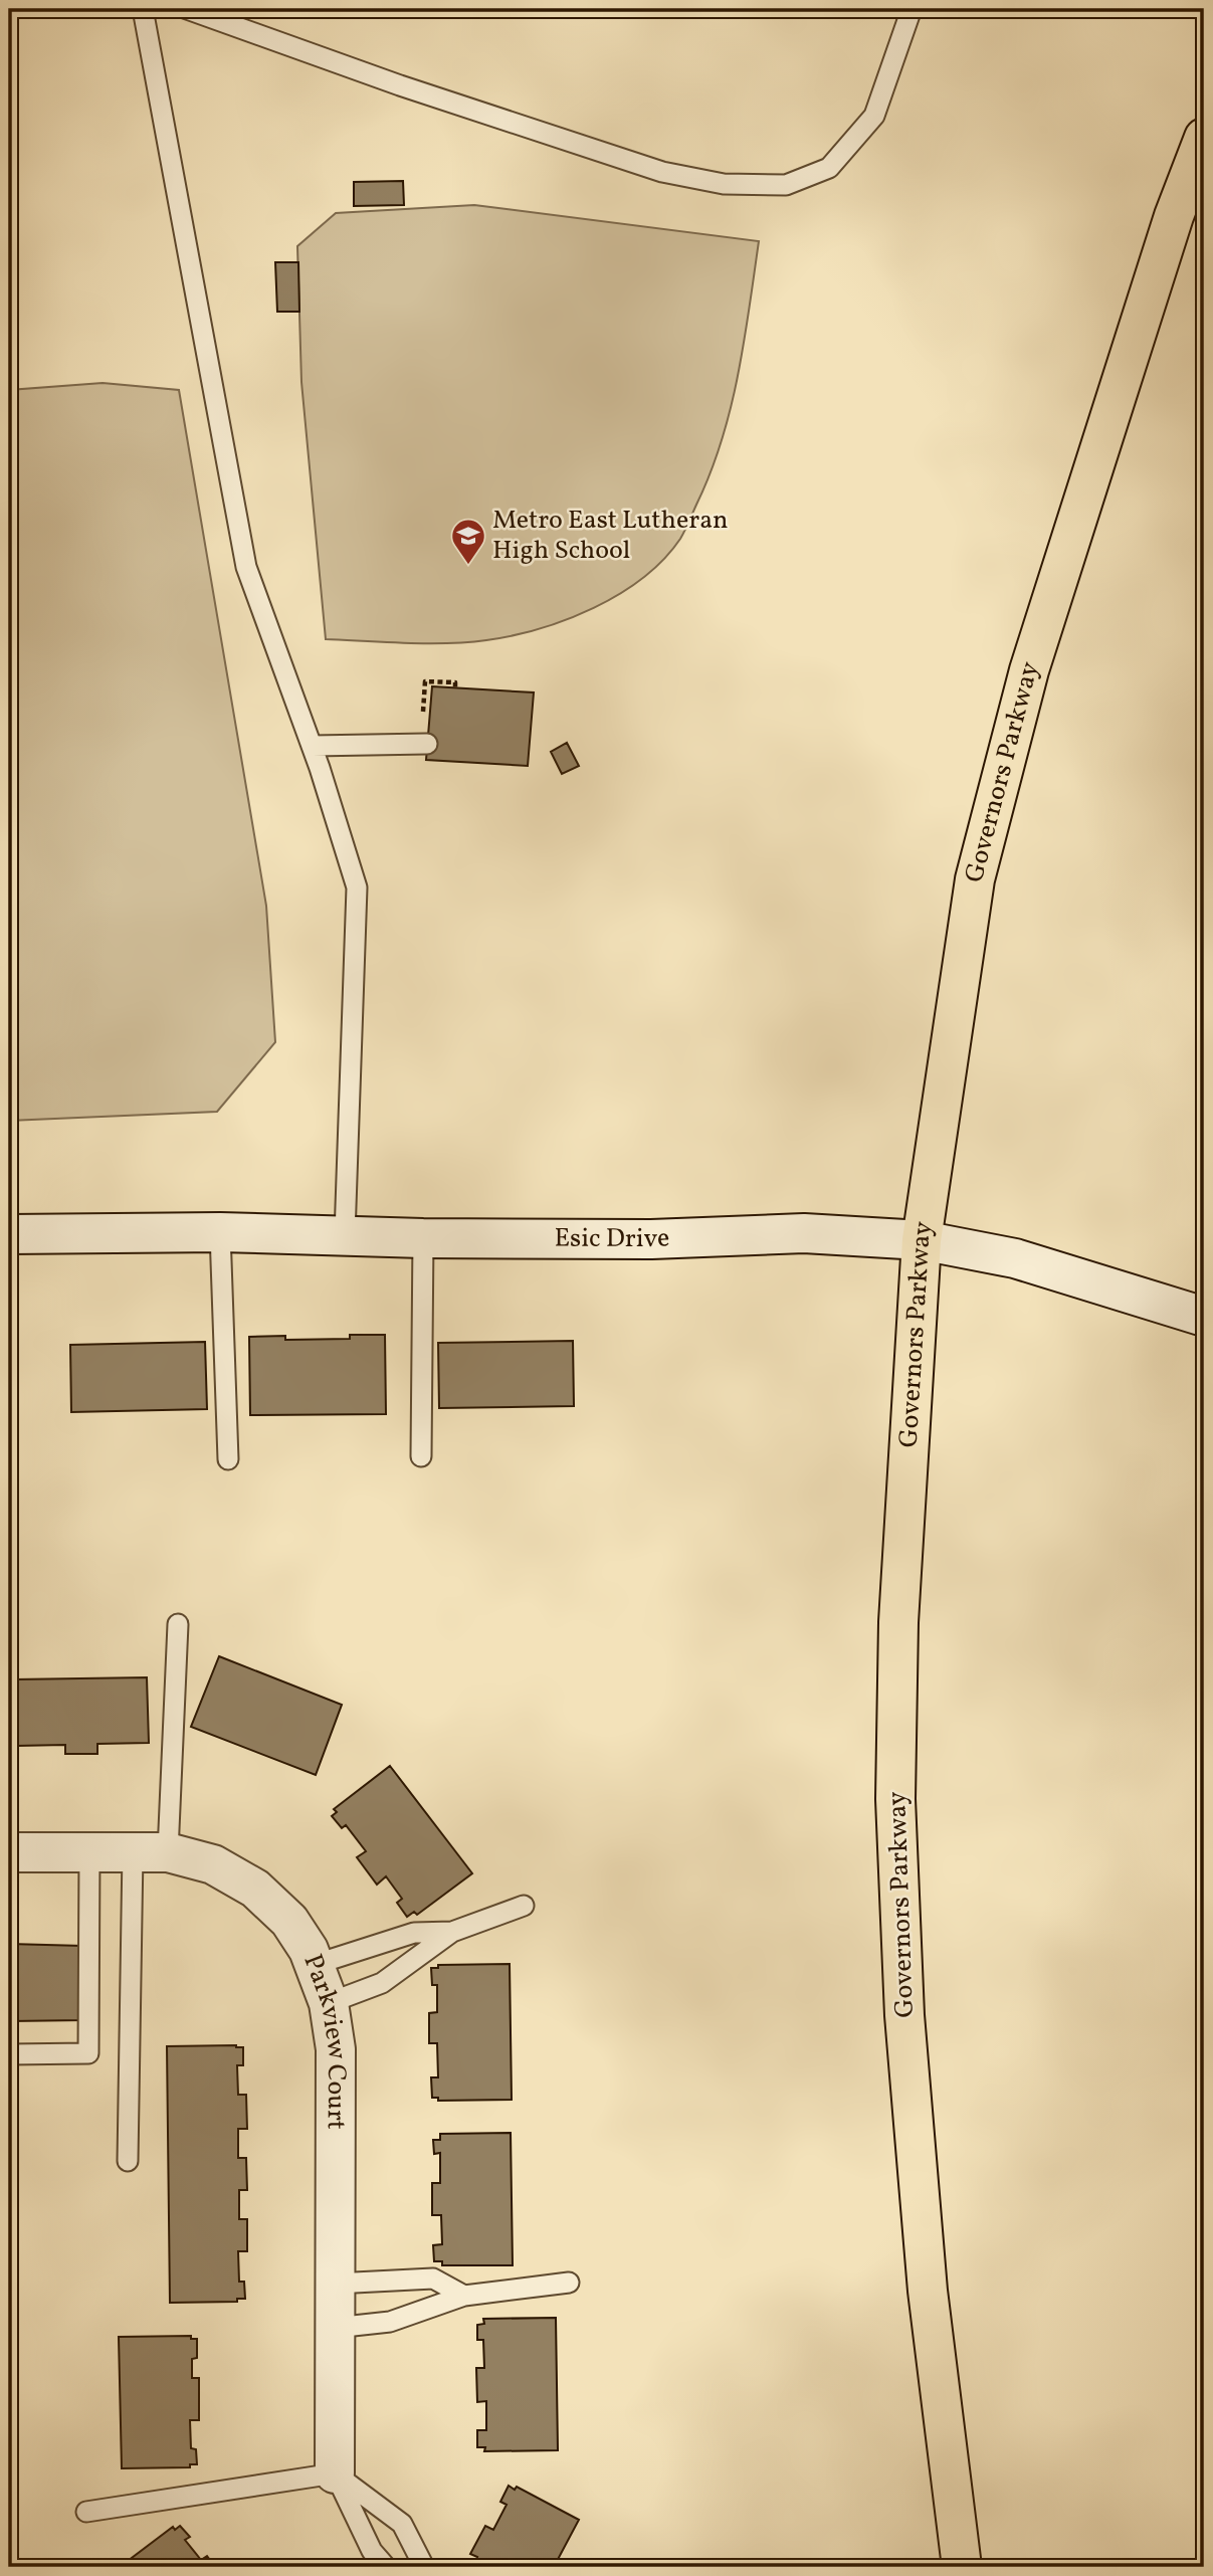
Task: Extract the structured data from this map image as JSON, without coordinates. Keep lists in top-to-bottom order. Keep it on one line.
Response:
{"streets":{"main road":["Governors Parkway"],"street":["Esic Drive","Parkview Court"]},"crossings":[["Governors Parkway","Esic Drive"]],"places":{"school or university":["Metro East Lutheran High School"]}}
